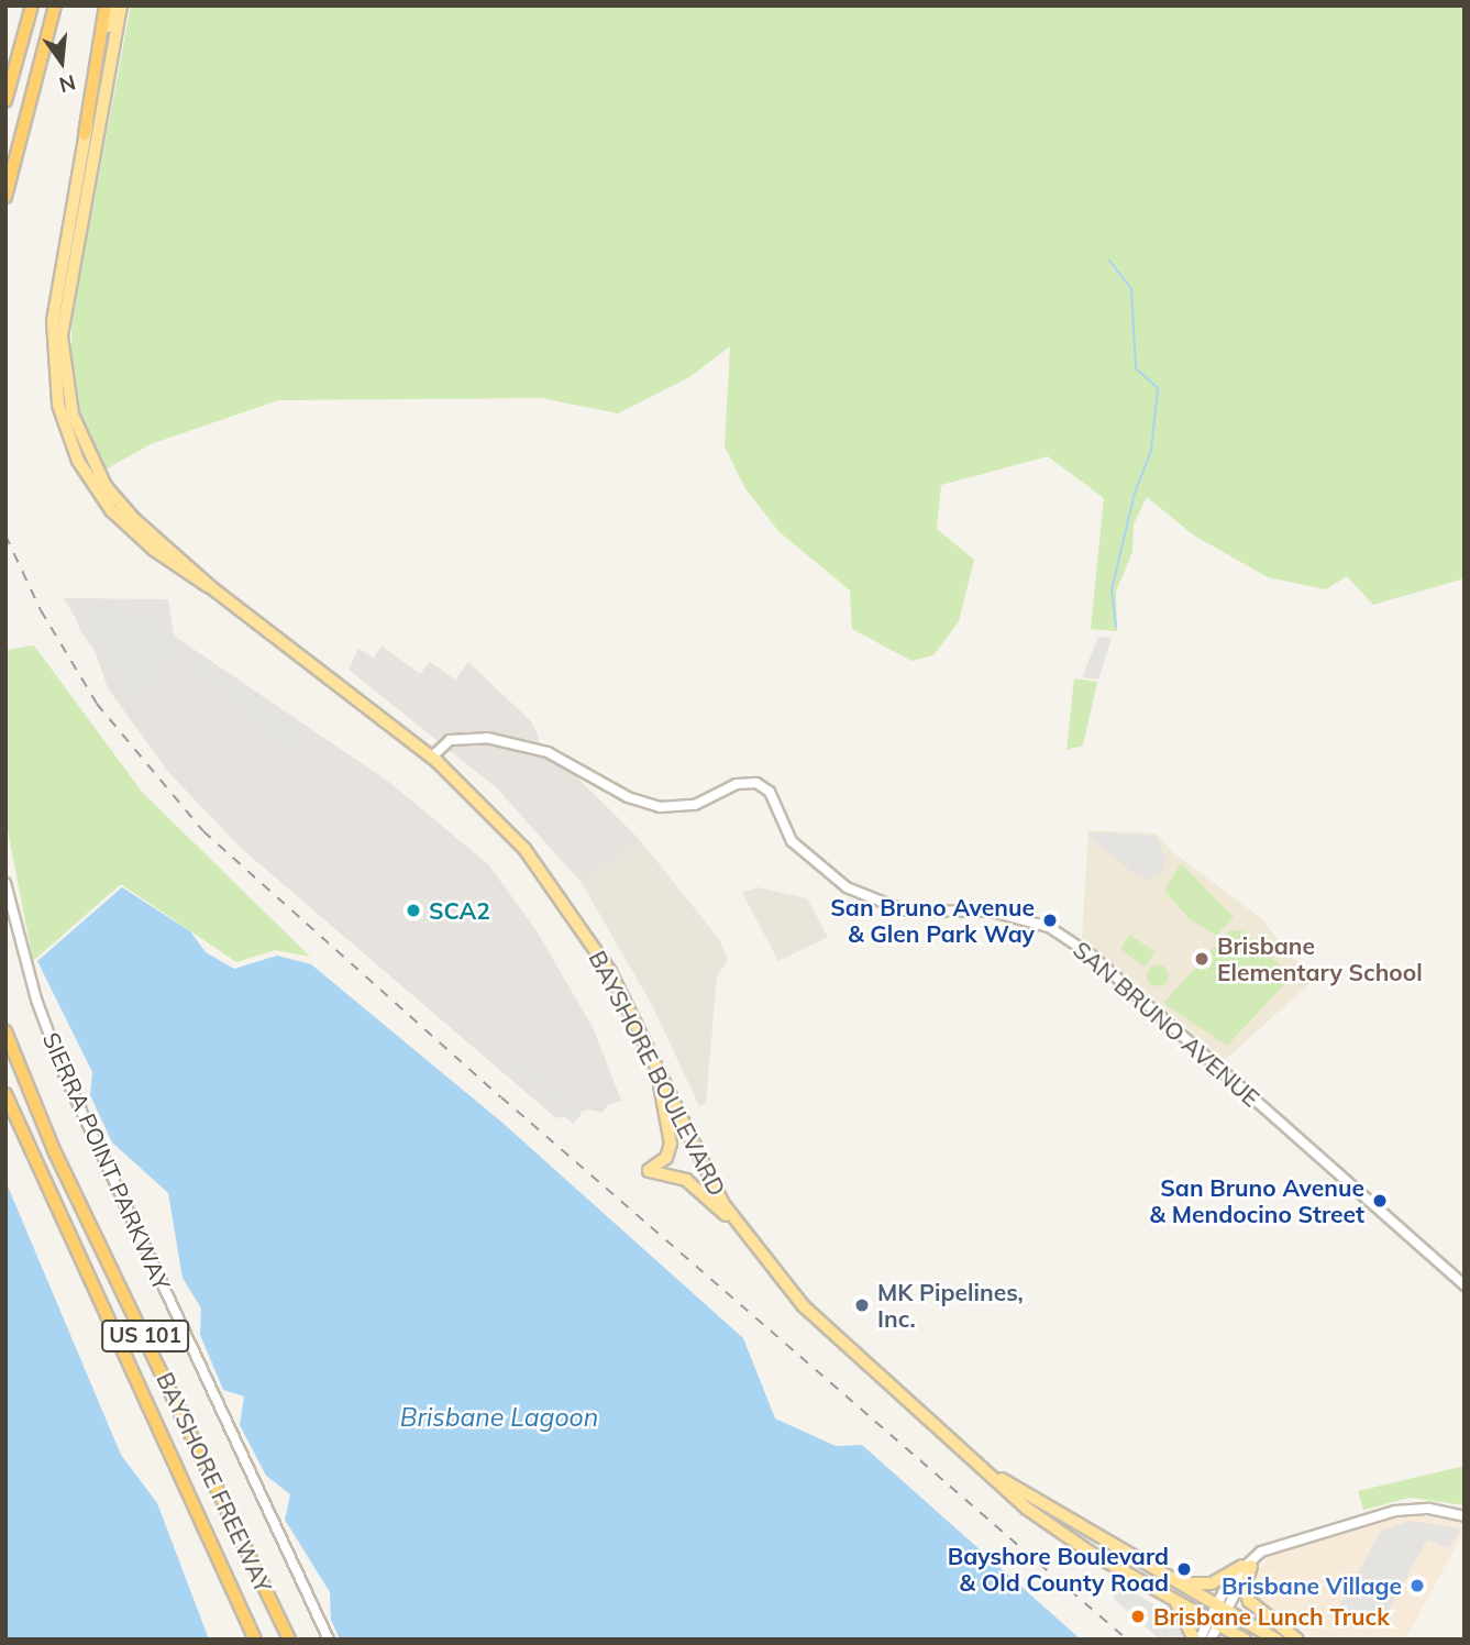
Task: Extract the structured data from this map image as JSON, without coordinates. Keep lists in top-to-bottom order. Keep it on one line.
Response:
{"streets":{"highway":["US 101","BAYSHORE FREEWAY"],"main road":["BAYSHORE BOULEVARD"],"street":["SAN BRUNO AVENUE","SIERRA POINT PARKWAY"]},"crossings":[["SAN BRUNO AVENUE","BAYSHORE BOULEVARD"]],"water":["Brisbane Lagoon"],"places":["SCA2","San Bruno Avenue & Glen Park Way","Brisbane Elementary School","San Bruno Avenue & Mendocino Street","MK Pipelines, Inc.","Bayshore Boulevard & Old County Road","Brisbane Village","Brisbane Lunch Truck"],"north":"bottom"}
